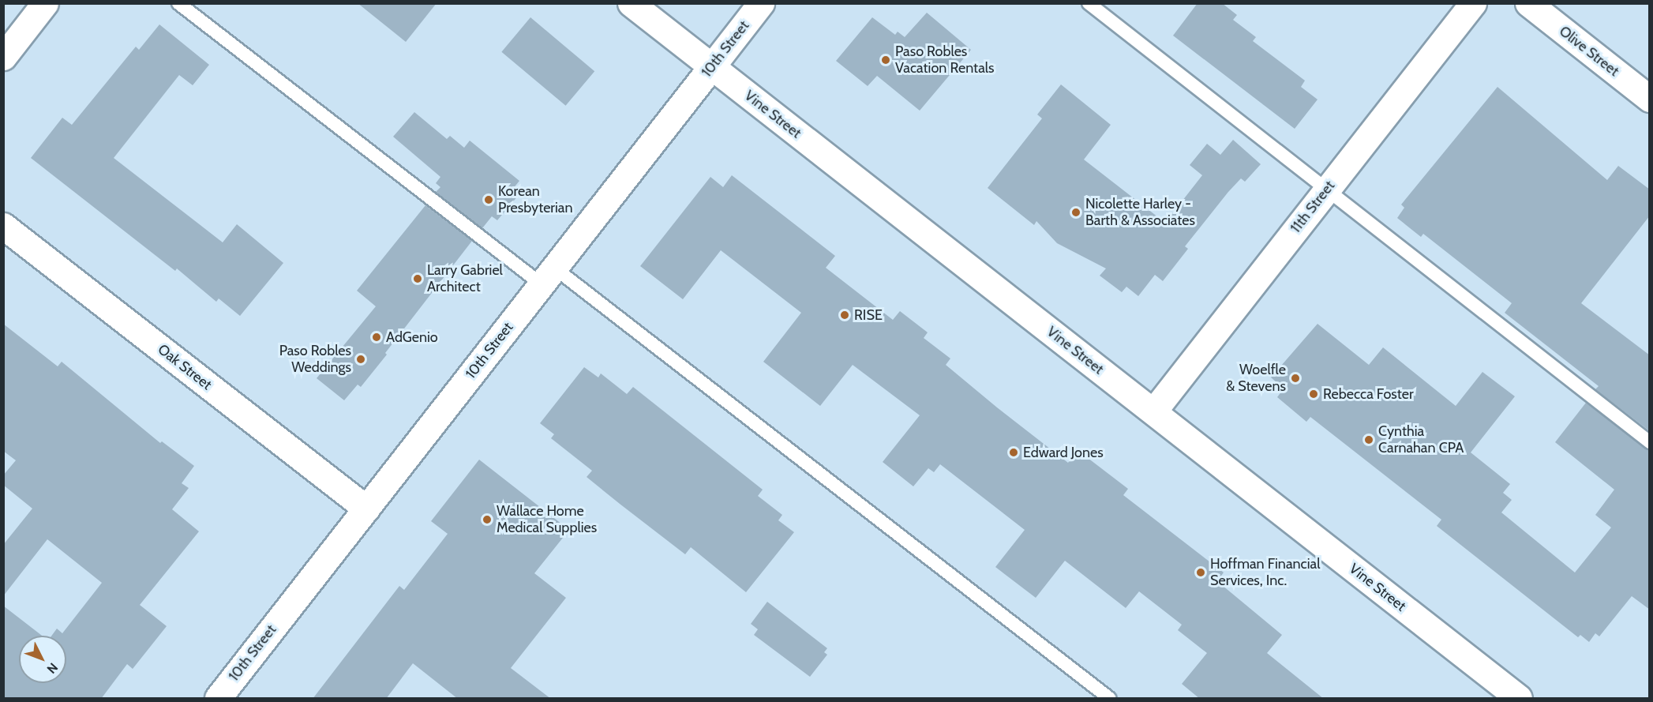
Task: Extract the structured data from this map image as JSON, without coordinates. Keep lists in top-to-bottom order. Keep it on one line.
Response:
{"streets":{"street":["10th Street","Olive Street","Vine Street","11th Street","Oak Street"]},"crossings":[["10th Street","Vine Street"],["10th Street","Oak Street"],["Vine Street","11th Street"]],"places":["Paso Robles Vacation Rentals","Korean Presbyterian","Nicolette Harley - Barth & Associates","Larry Gabriel Architect","RISE","AdGenio","Paso Robles Weddings","Woelfle & Stevens","Rebecca Foster","Cynthia Carnahan CPA","Edward Jones","Wallace Home Medical Supplies","Hoffman Financial Services, Inc."],"north":"bottom right"}
